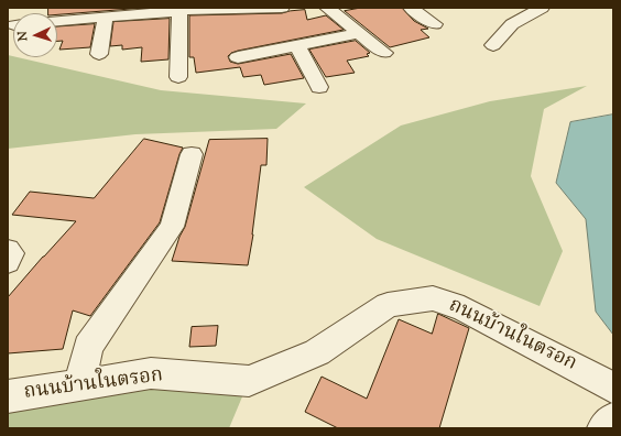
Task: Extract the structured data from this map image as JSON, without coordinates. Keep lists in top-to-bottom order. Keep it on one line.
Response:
{"streets":{"street":["ถนนบ้านในตรอก"]},"north":"left"}
